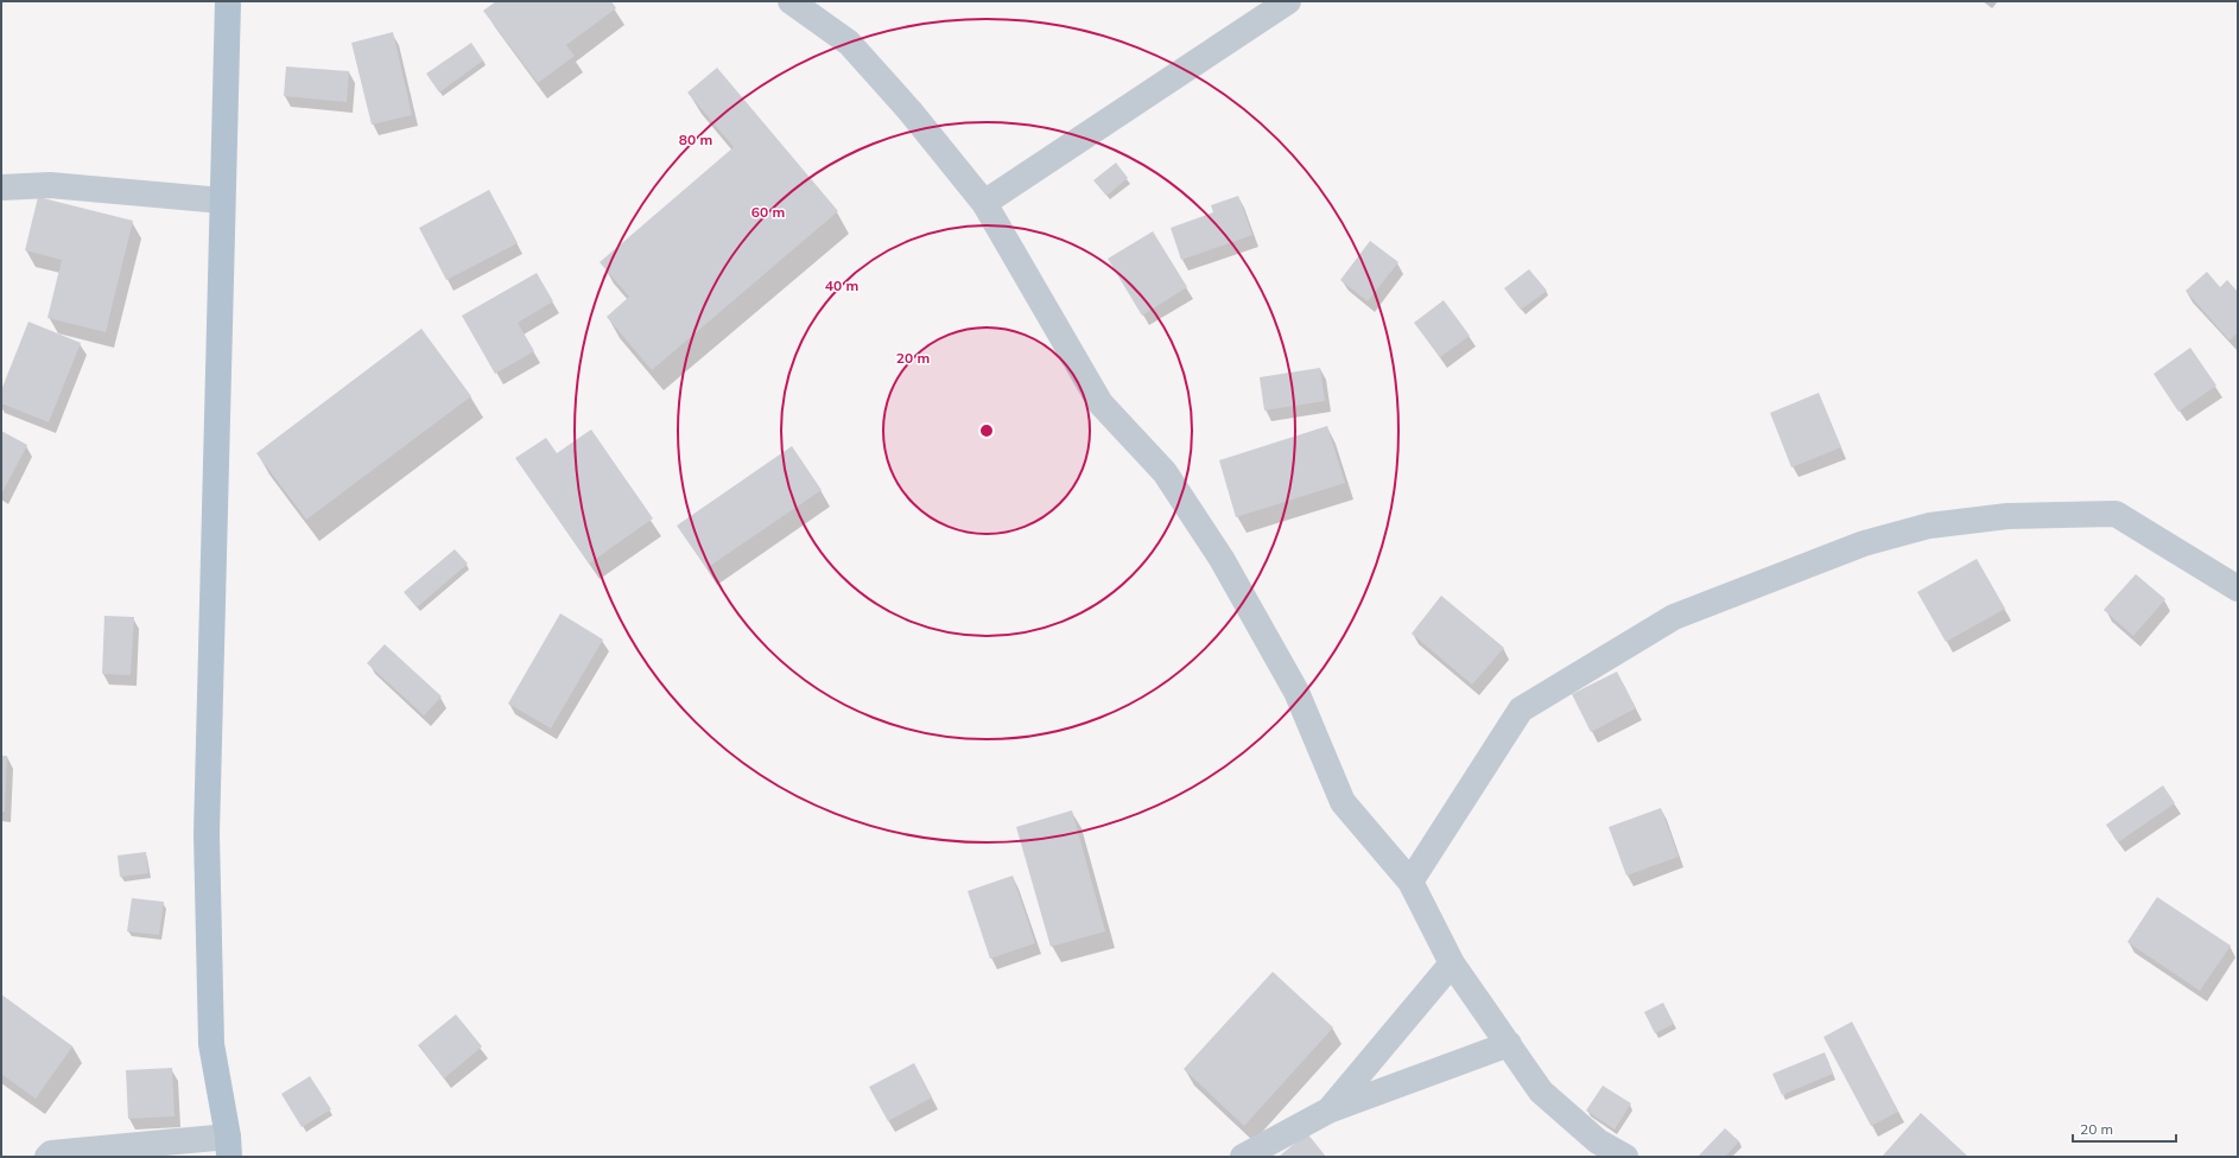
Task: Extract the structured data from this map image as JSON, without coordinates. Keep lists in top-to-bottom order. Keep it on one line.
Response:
{"scale_bar":"20 m","rings":["80 m","60 m","40 m","20 m"]}
